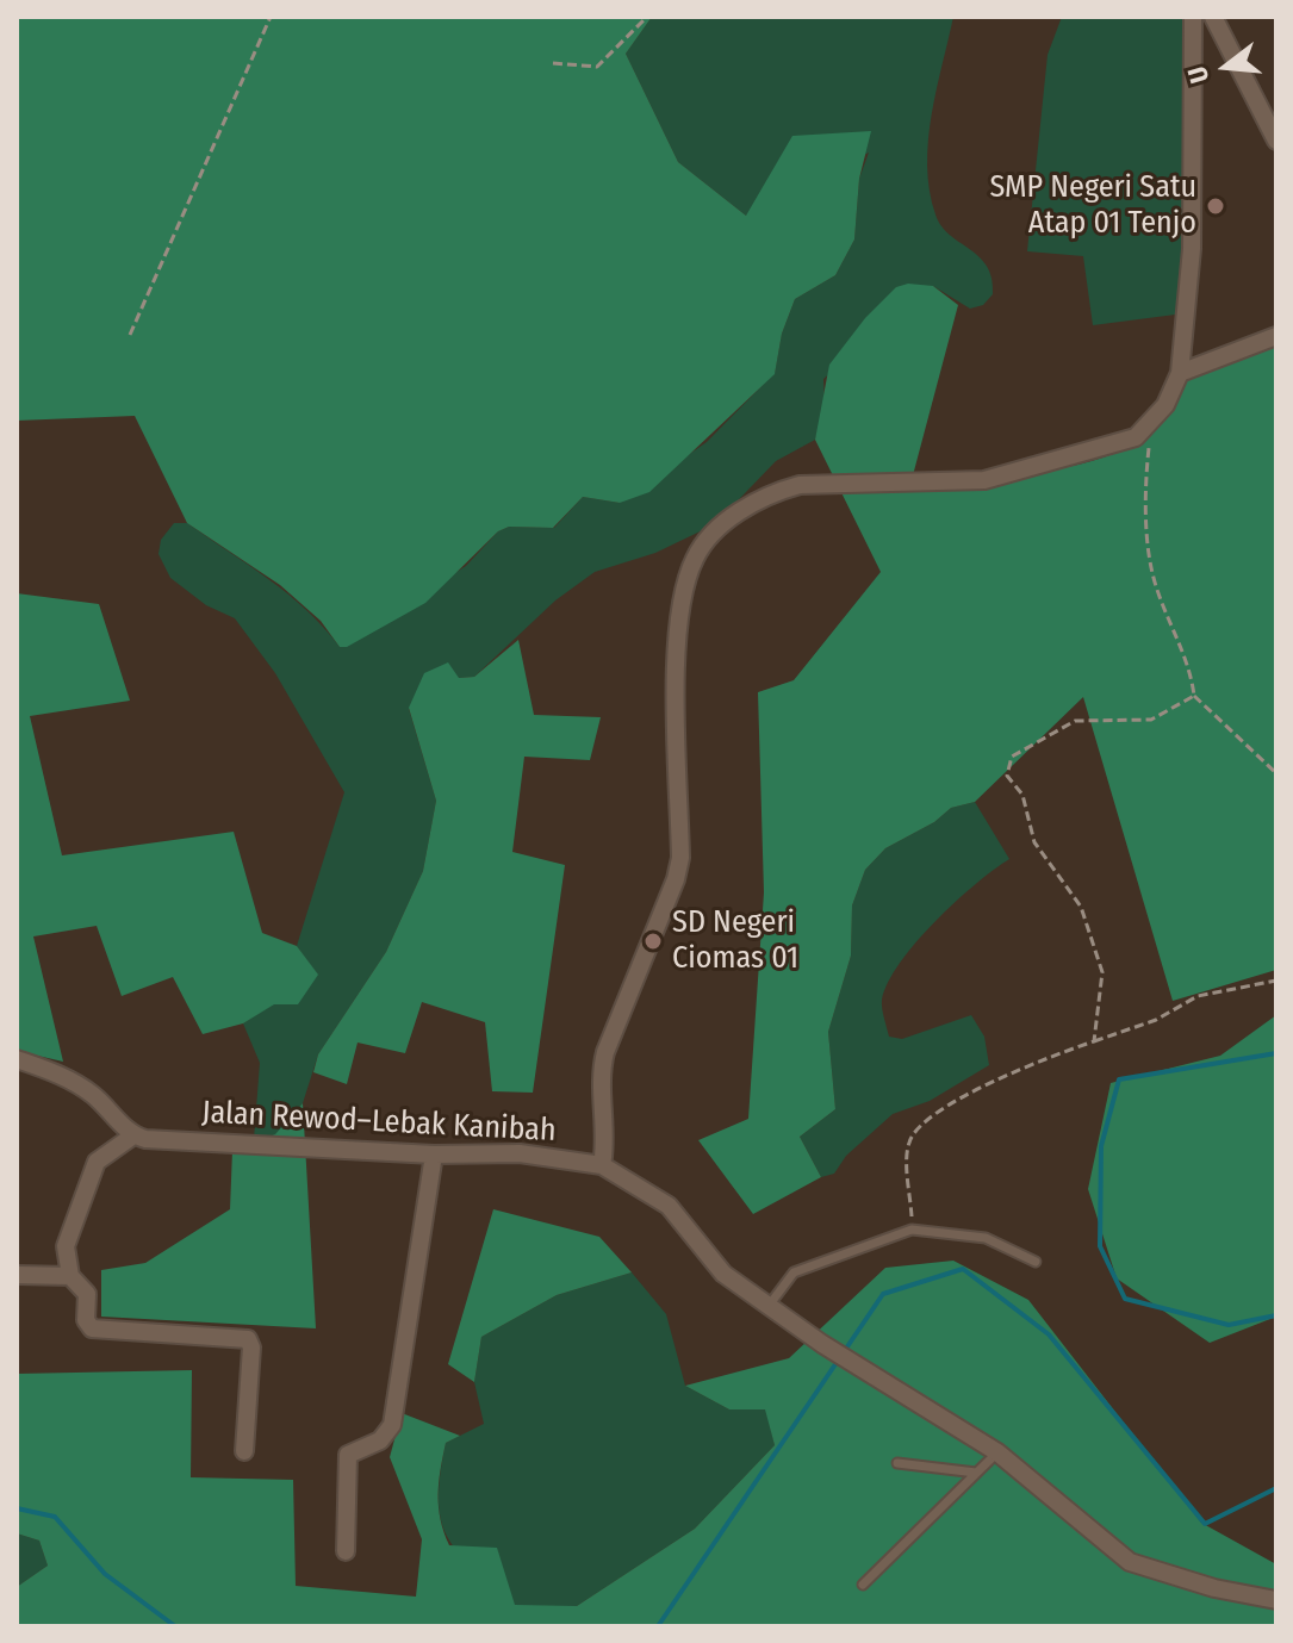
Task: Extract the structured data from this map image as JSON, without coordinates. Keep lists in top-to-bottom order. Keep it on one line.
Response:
{"streets":{"street":["Jalan Rewod–Lebak Kanibah"]},"places":["SMP Negeri Satu Atap 01 Tenjo","SD Negeri Ciomas 01"],"north":"left"}
